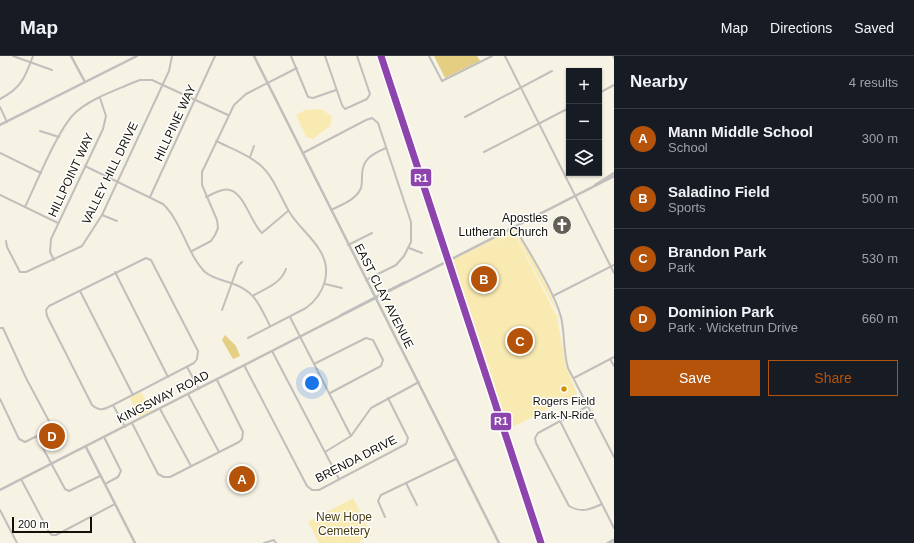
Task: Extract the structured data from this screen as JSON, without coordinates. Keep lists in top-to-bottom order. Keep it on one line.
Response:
{"streets":{"street":["HILLPINE WAY","VALLEY HILL DRIVE","HILLPOINT WAY","EAST CLAY AVENUE","KINGSWAY ROAD","BRENDA DRIVE"]},"crossings":[["VALLEY HILL DRIVE","HILLPOINT WAY"],["EAST CLAY AVENUE","KINGSWAY ROAD"],["KINGSWAY ROAD","BRENDA DRIVE"]],"parks":["New Hope Cemetery"],"places":{"church":["Apostles Lutheran Church"],"other":["Rogers Field Park-N-Ride"]},"lines":["transit line R1"],"scale_bar":"200 m","page":{"header":"Map","nav":["Map","Directions","Saved"],"heading":["Nearby","4 results"],"map_buttons":["+","−"],"list":[{"mark":"A","name":"Mann Middle School","note":"School","value":"300 m"},{"mark":"B","name":"Saladino Field","note":"Sports","value":"500 m"},{"mark":"C","name":"Brandon Park","note":"Park","value":"530 m"},{"mark":"D","name":"Dominion Park","note":"Park · Wicketrun Drive","value":"660 m"}],"pins":["B","C","D","A"],"buttons":["Save","Share"],"scale":"200 m"}}
